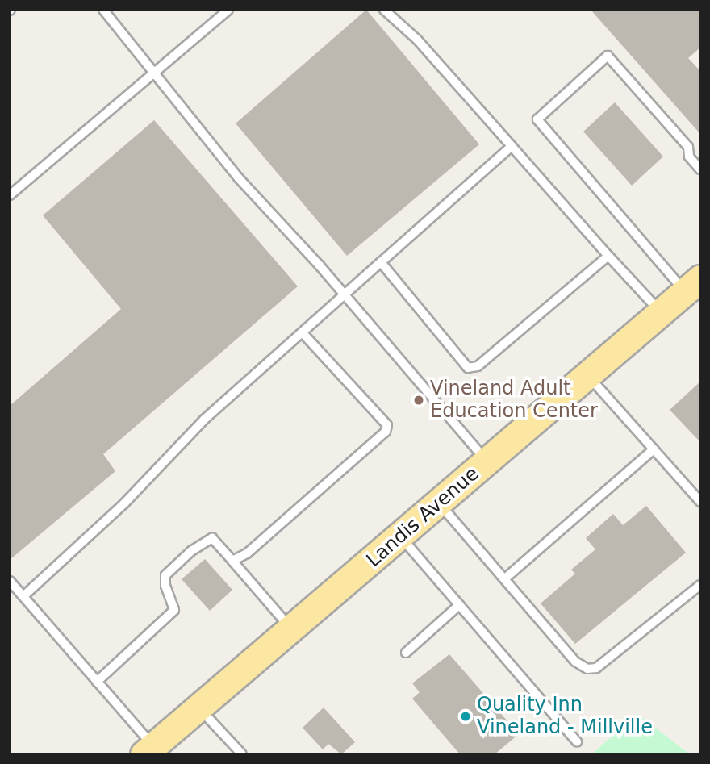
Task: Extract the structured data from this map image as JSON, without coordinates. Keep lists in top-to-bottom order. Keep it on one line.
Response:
{"streets":{"main road":["Landis Avenue"]},"places":["Vineland Adult Education Center","Quality Inn Vineland - Millville"]}
